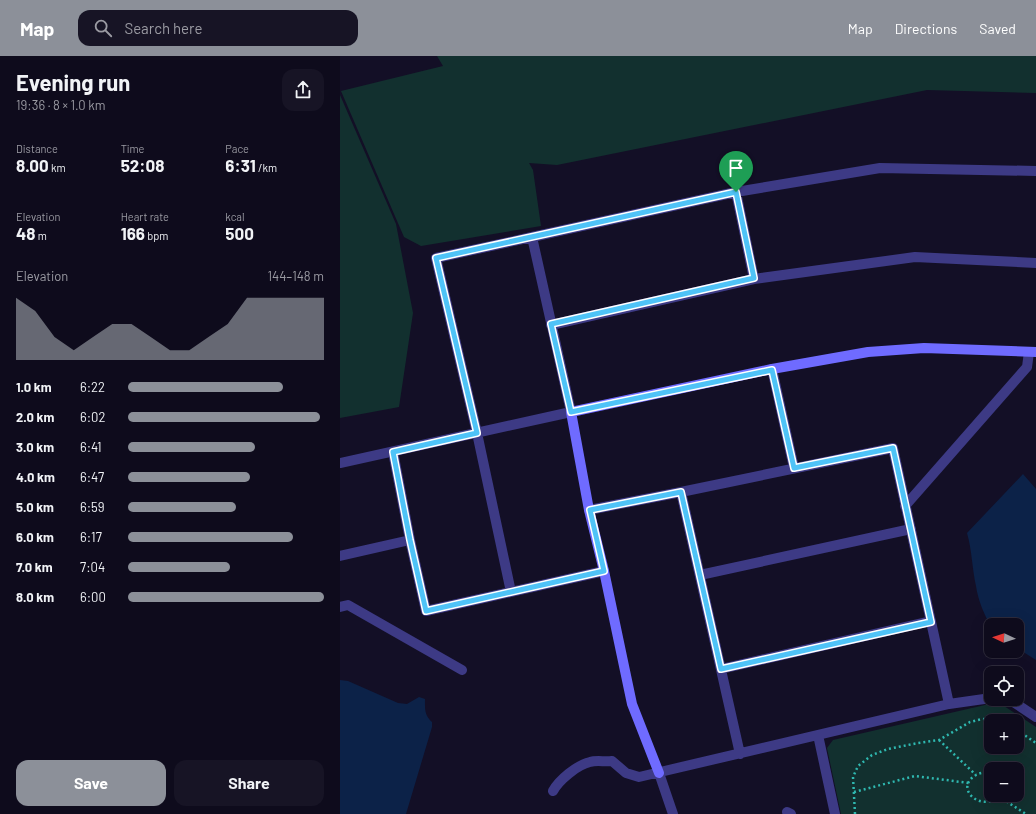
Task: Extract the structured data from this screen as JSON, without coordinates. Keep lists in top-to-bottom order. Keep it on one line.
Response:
{"north":"left","page":{"header":"Map","search":"Search here","nav":["Map","Directions","Saved"],"heading":["Evening run","19:36 · 8 × 1.0 km"],"stats":[["Distance","8.00 km"],["Time","52:08"],["Pace","6:31 /km"],["Elevation","48 m"],["Heart rate","166 bpm"],["kcal","500"]],"chart":["Elevation","144–148 m"],"list":[{"name":"1.0 km","note":"6:22"},{"name":"2.0 km","note":"6:02"},{"name":"3.0 km","note":"6:41"},{"name":"4.0 km","note":"6:47"},{"name":"5.0 km","note":"6:59"},{"name":"6.0 km","note":"6:17"},{"name":"7.0 km","note":"7:04"},{"name":"8.0 km","note":"6:00"}],"map_buttons":["+","−"],"buttons":["Save","Share"]}}
